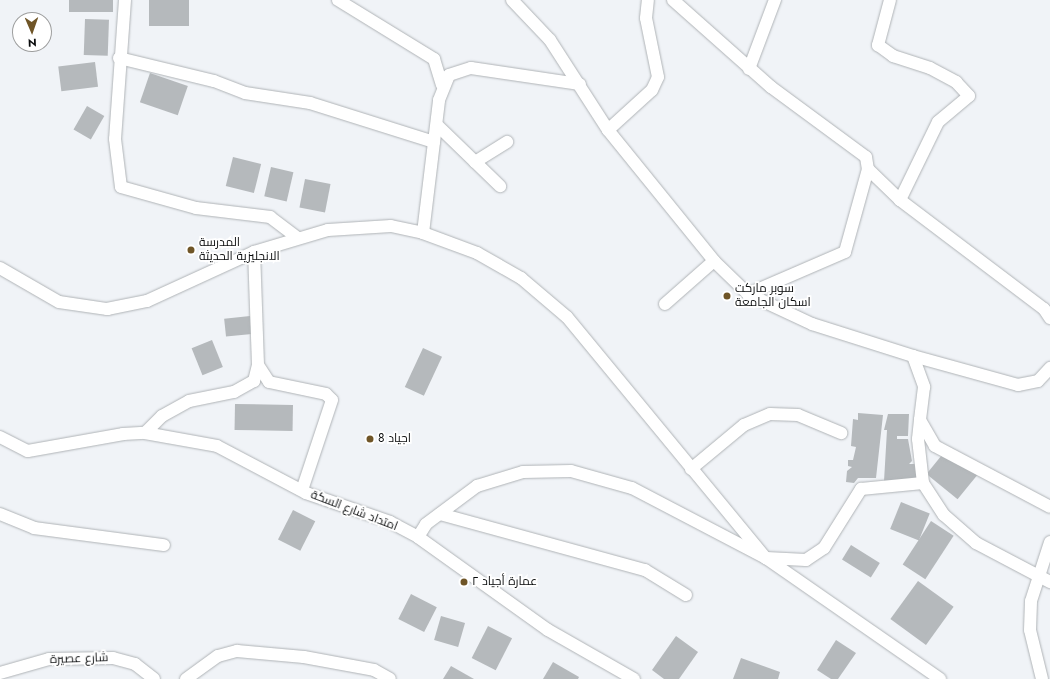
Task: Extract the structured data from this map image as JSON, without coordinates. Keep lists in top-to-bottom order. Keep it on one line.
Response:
{"streets":{"street":["امتداد شارع السكة","شارع عصيرة"]},"places":["المدرسة الانجليزية الحديثة","سوبر ماركت اسكان الجامعة","اجياد 8","عمارة أجياد ٢"],"north":"bottom"}
